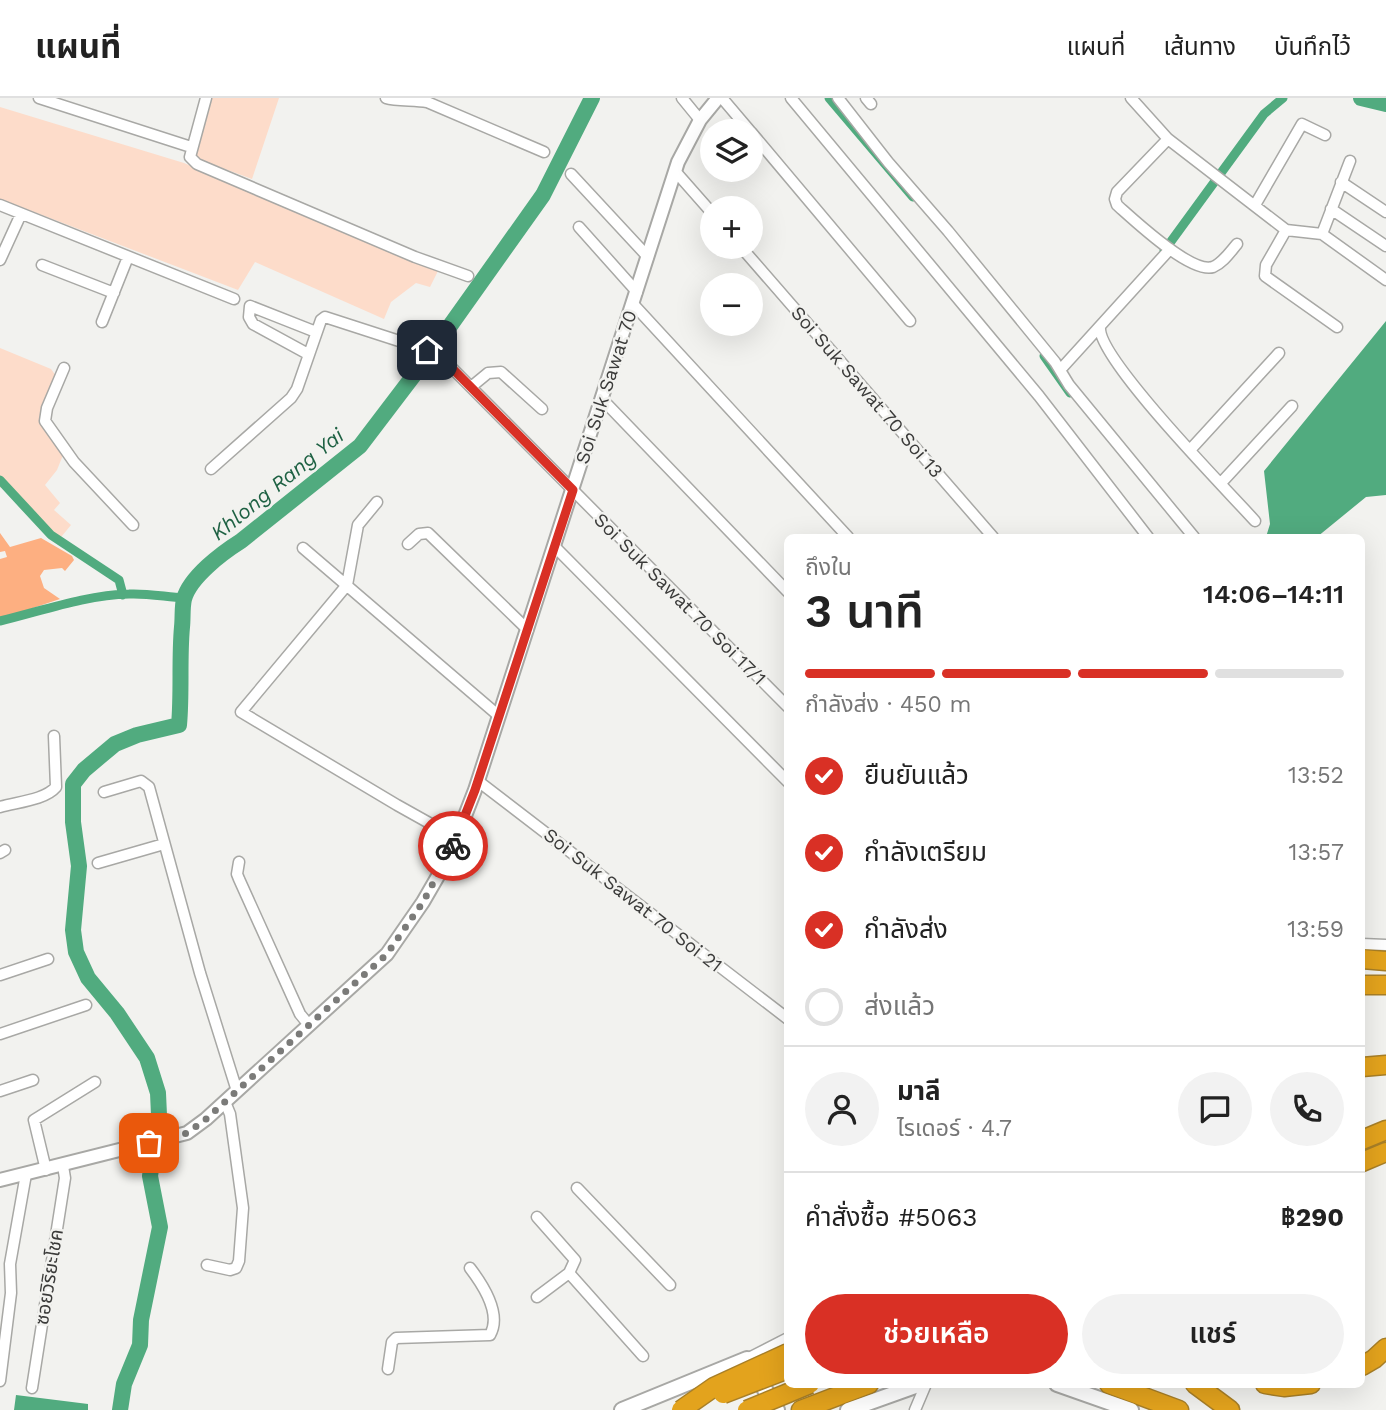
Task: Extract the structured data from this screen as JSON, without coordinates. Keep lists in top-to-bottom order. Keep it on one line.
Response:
{"streets":{"street":["Soi Suk Sawat 70","Soi Suk Sawat 70 Soi 13","Soi Suk Sawat 70 Soi 17/1","Soi Suk Sawat 70 Soi 21","ซอยวิริยะโชค"]},"crossings":[["Soi Suk Sawat 70","Soi Suk Sawat 70 Soi 17/1"],["Soi Suk Sawat 70","Soi Suk Sawat 70 Soi 21"],["Soi Suk Sawat 70","ซอยวิริยะโชค"]],"water":["Khlong Rang Yai"],"page":{"header":"แผนที่","nav":["แผนที่","เส้นทาง","บันทึกไว้"],"map_buttons":["+","−"],"heading":["3 นาที","ถึงใน","14:06–14:11"],"panel":["มาลี","ไรเดอร์ · 4.7","คำสั่งซื้อ #5063","฿290"],"bar":"กำลังส่ง · 450 m","list":[["ยืนยันแล้ว","13:52"],["กำลังเตรียม","13:57"],["กำลังส่ง","13:59"],"ส่งแล้ว"],"buttons":["ช่วยเหลือ","แชร์"]}}
